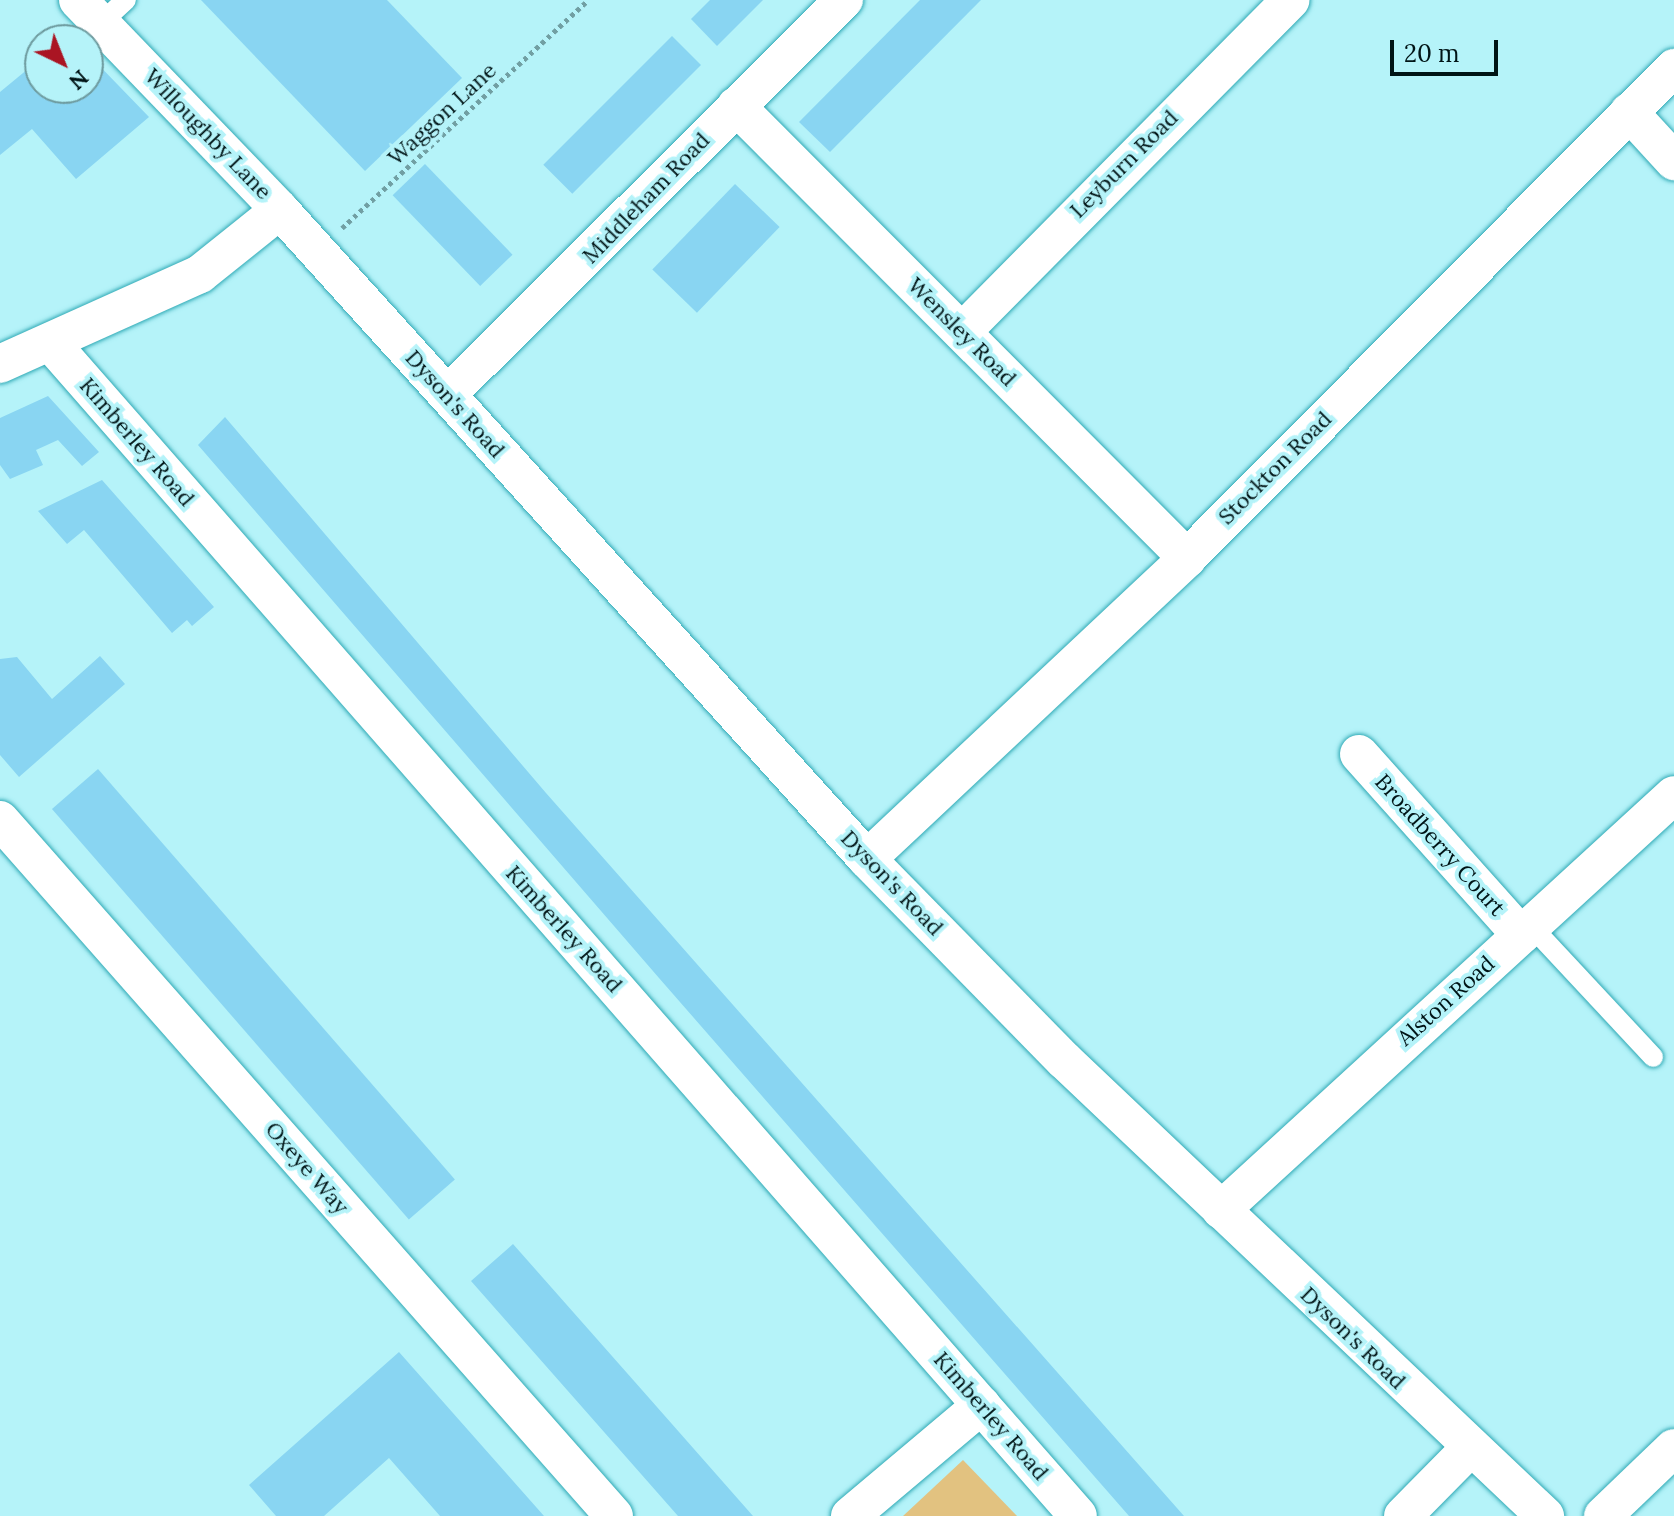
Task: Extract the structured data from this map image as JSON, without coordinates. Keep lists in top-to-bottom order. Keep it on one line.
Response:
{"streets":{"street":["Willoughby Lane","Leyburn Road","Middleham Road","Wensley Road","Dyson's Road","Kimberley Road","Stockton Road","Broadberry Court","Alston Road","Oxeye Way"],"path":["Waggon Lane"]},"crossings":[["Waggon Lane","Dyson's Road"],["Willoughby Lane","Dyson's Road"],["Willoughby Lane","Kimberley Road"],["Leyburn Road","Wensley Road"],["Middleham Road","Wensley Road"],["Middleham Road","Dyson's Road"],["Wensley Road","Stockton Road"],["Dyson's Road","Stockton Road"],["Dyson's Road","Alston Road"],["Broadberry Court","Alston Road"]],"scale_bar":"20 m","north":"bottom right"}
